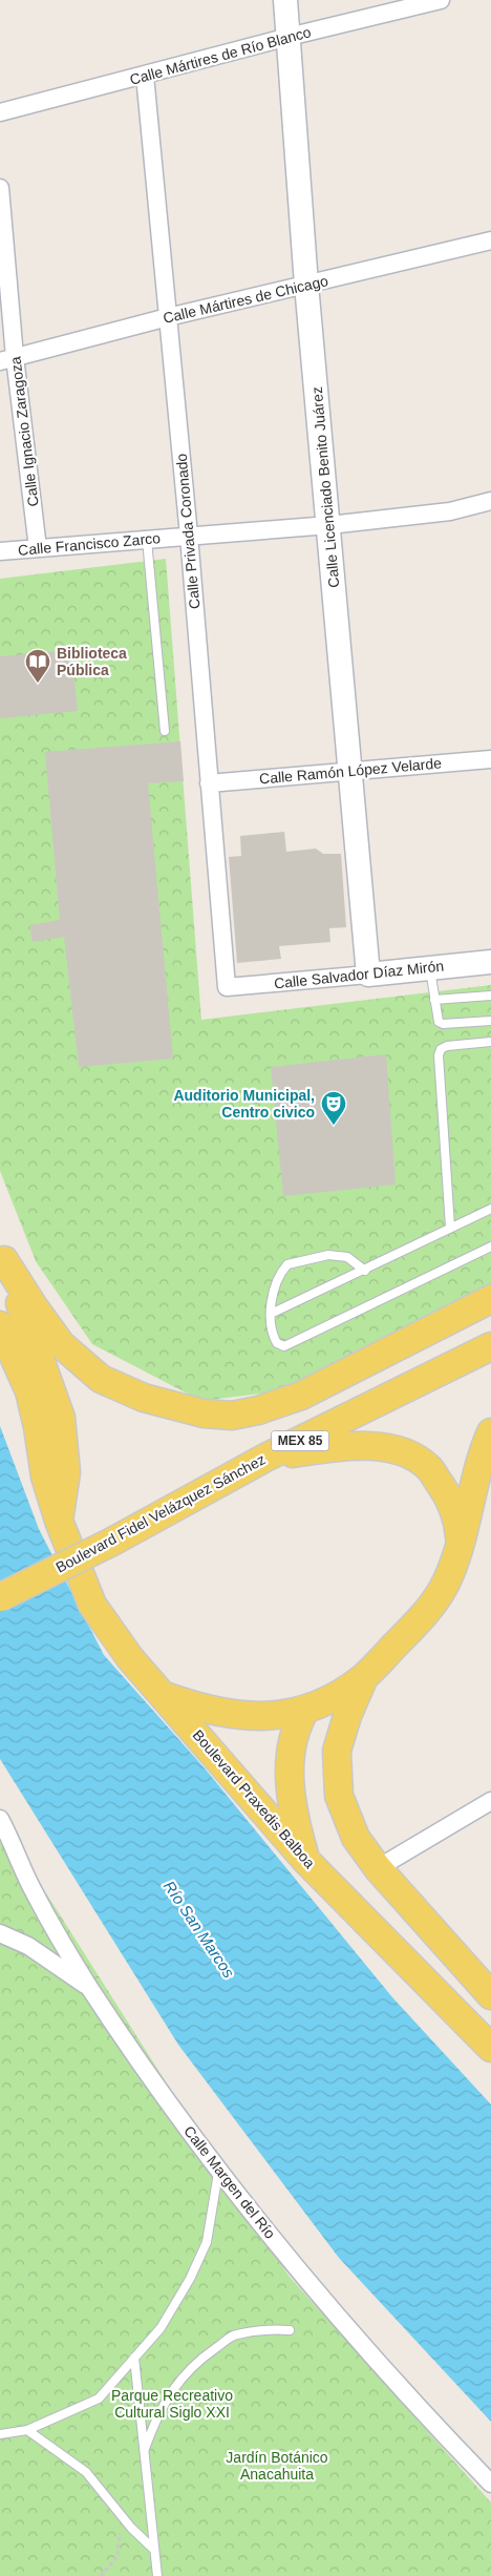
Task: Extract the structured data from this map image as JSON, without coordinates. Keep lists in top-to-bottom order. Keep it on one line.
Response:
{"streets":{"main road":["MEX 85","Boulevard Fidel Velázquez Sánchez","Boulevard Praxedis Balboa"],"street":["Calle Mártires de Río Blanco","Calle Mártires de Chicago","Calle Ignacio Zaragoza","Calle Licenciado Benito Juárez","Calle Privada Coronado","Calle Francisco Zarco","Calle Ramón López Velarde","Calle Salvador Díaz Mirón","Calle Margen del Río"]},"crossings":[["Calle Mártires de Río Blanco","Calle Licenciado Benito Juárez"],["Calle Mártires de Río Blanco","Calle Privada Coronado"],["Calle Mártires de Chicago","Calle Ignacio Zaragoza"],["Calle Mártires de Chicago","Calle Licenciado Benito Juárez"],["Calle Mártires de Chicago","Calle Privada Coronado"],["Calle Ignacio Zaragoza","Calle Francisco Zarco"],["Calle Licenciado Benito Juárez","Calle Francisco Zarco"],["Calle Licenciado Benito Juárez","Calle Ramón López Velarde"],["Calle Licenciado Benito Juárez","Calle Salvador Díaz Mirón"],["Calle Privada Coronado","Calle Francisco Zarco"],["Calle Privada Coronado","Calle Ramón López Velarde"],["Calle Privada Coronado","Calle Salvador Díaz Mirón"]],"water":["Río San Marcos"],"parks":["Parque Recreativo Cultural Siglo XXI","Jardín Botánico Anacahuita"],"places":{"library":["Biblioteca Pública"],"theatre":["Auditorio Municipal, Centro civico"]}}
